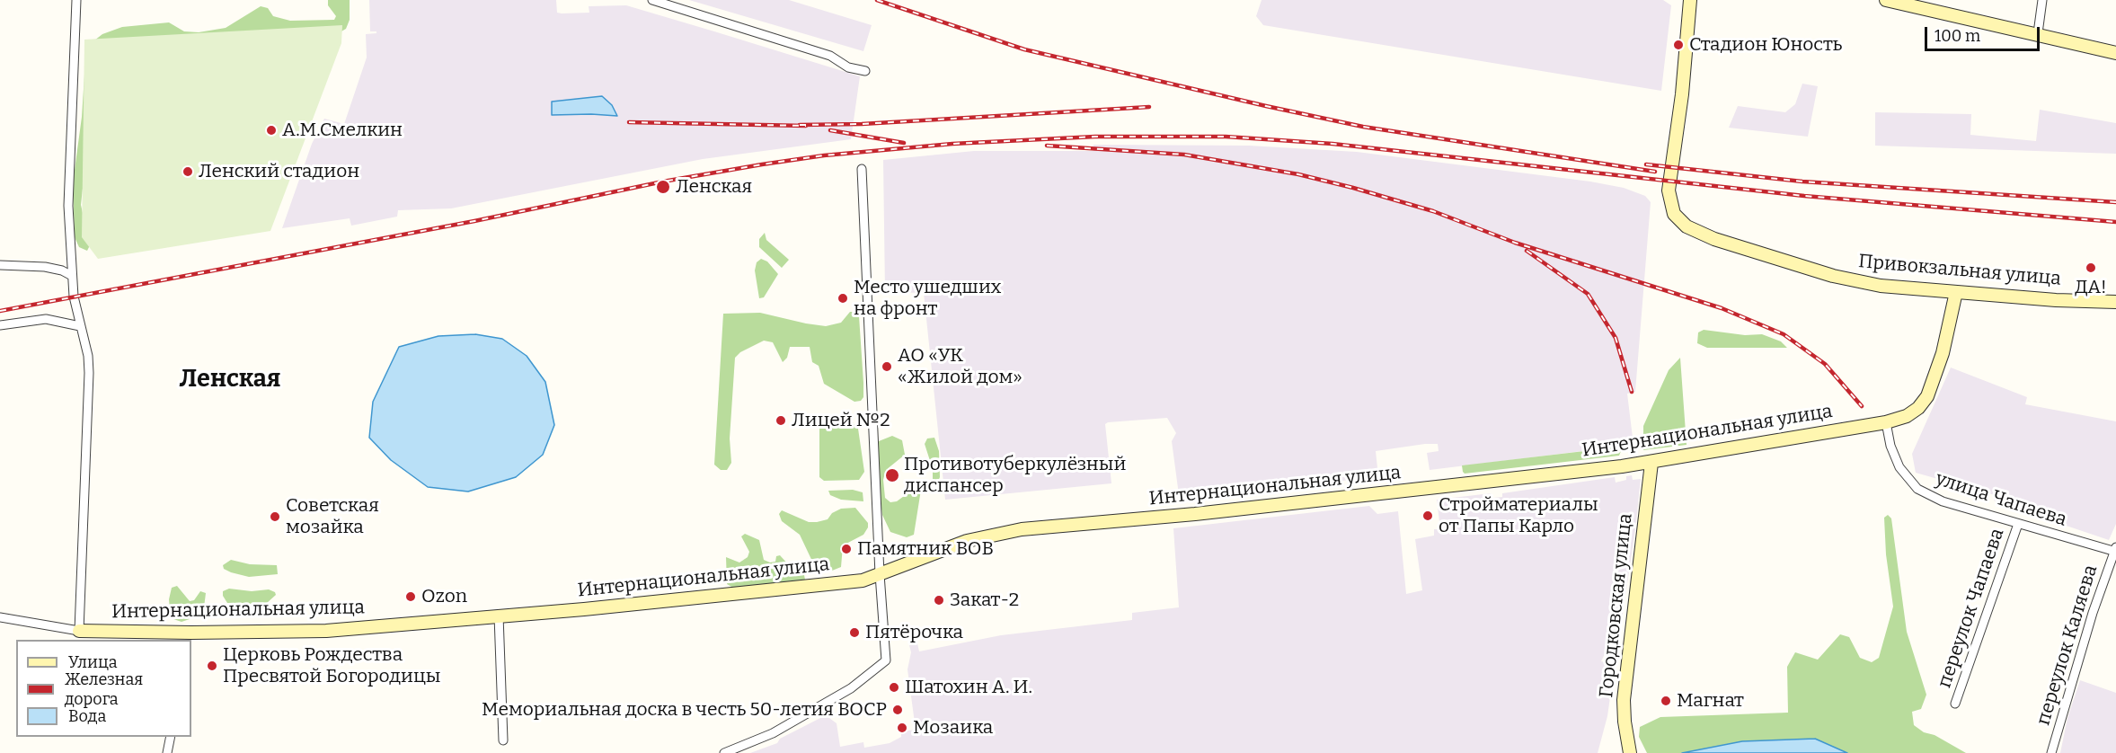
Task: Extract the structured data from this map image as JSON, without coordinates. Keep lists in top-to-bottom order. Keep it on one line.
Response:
{"streets":{"main road":["Привокзальная улица","Интернациональная улица","Городковская улица"],"street":["улица Чапаева","переулок Чапаева","переулок Каляева"]},"crossings":[["Привокзальная улица","Интернациональная улица"],["Интернациональная улица","улица Чапаева"],["Интернациональная улица","Городковская улица"],["улица Чапаева","переулок Чапаева"],["улица Чапаева","переулок Каляева"]],"districts":["Ленская"],"places":["Стадион Юность","А.М.Смелкин","Ленский стадион","Ленская","ДА!","Место ушедших на фронт","АО «УК «Жилой дом»","Лицей №2","Противотуберкулёзный диспансер","Стройматериалы от Папы Карло","Советская мозайка","Памятник ВОВ","Ozon","Закат-2","Пятёрочка","Церковь Рождества Пресвятой Богородицы","Шатохин А. И.","Магнат","Мемориальная доска в честь 50-летия ВОСР","Мозаика"],"legend":["Улица","Железная дорога","Вода"],"scale_bar":"100 m"}
